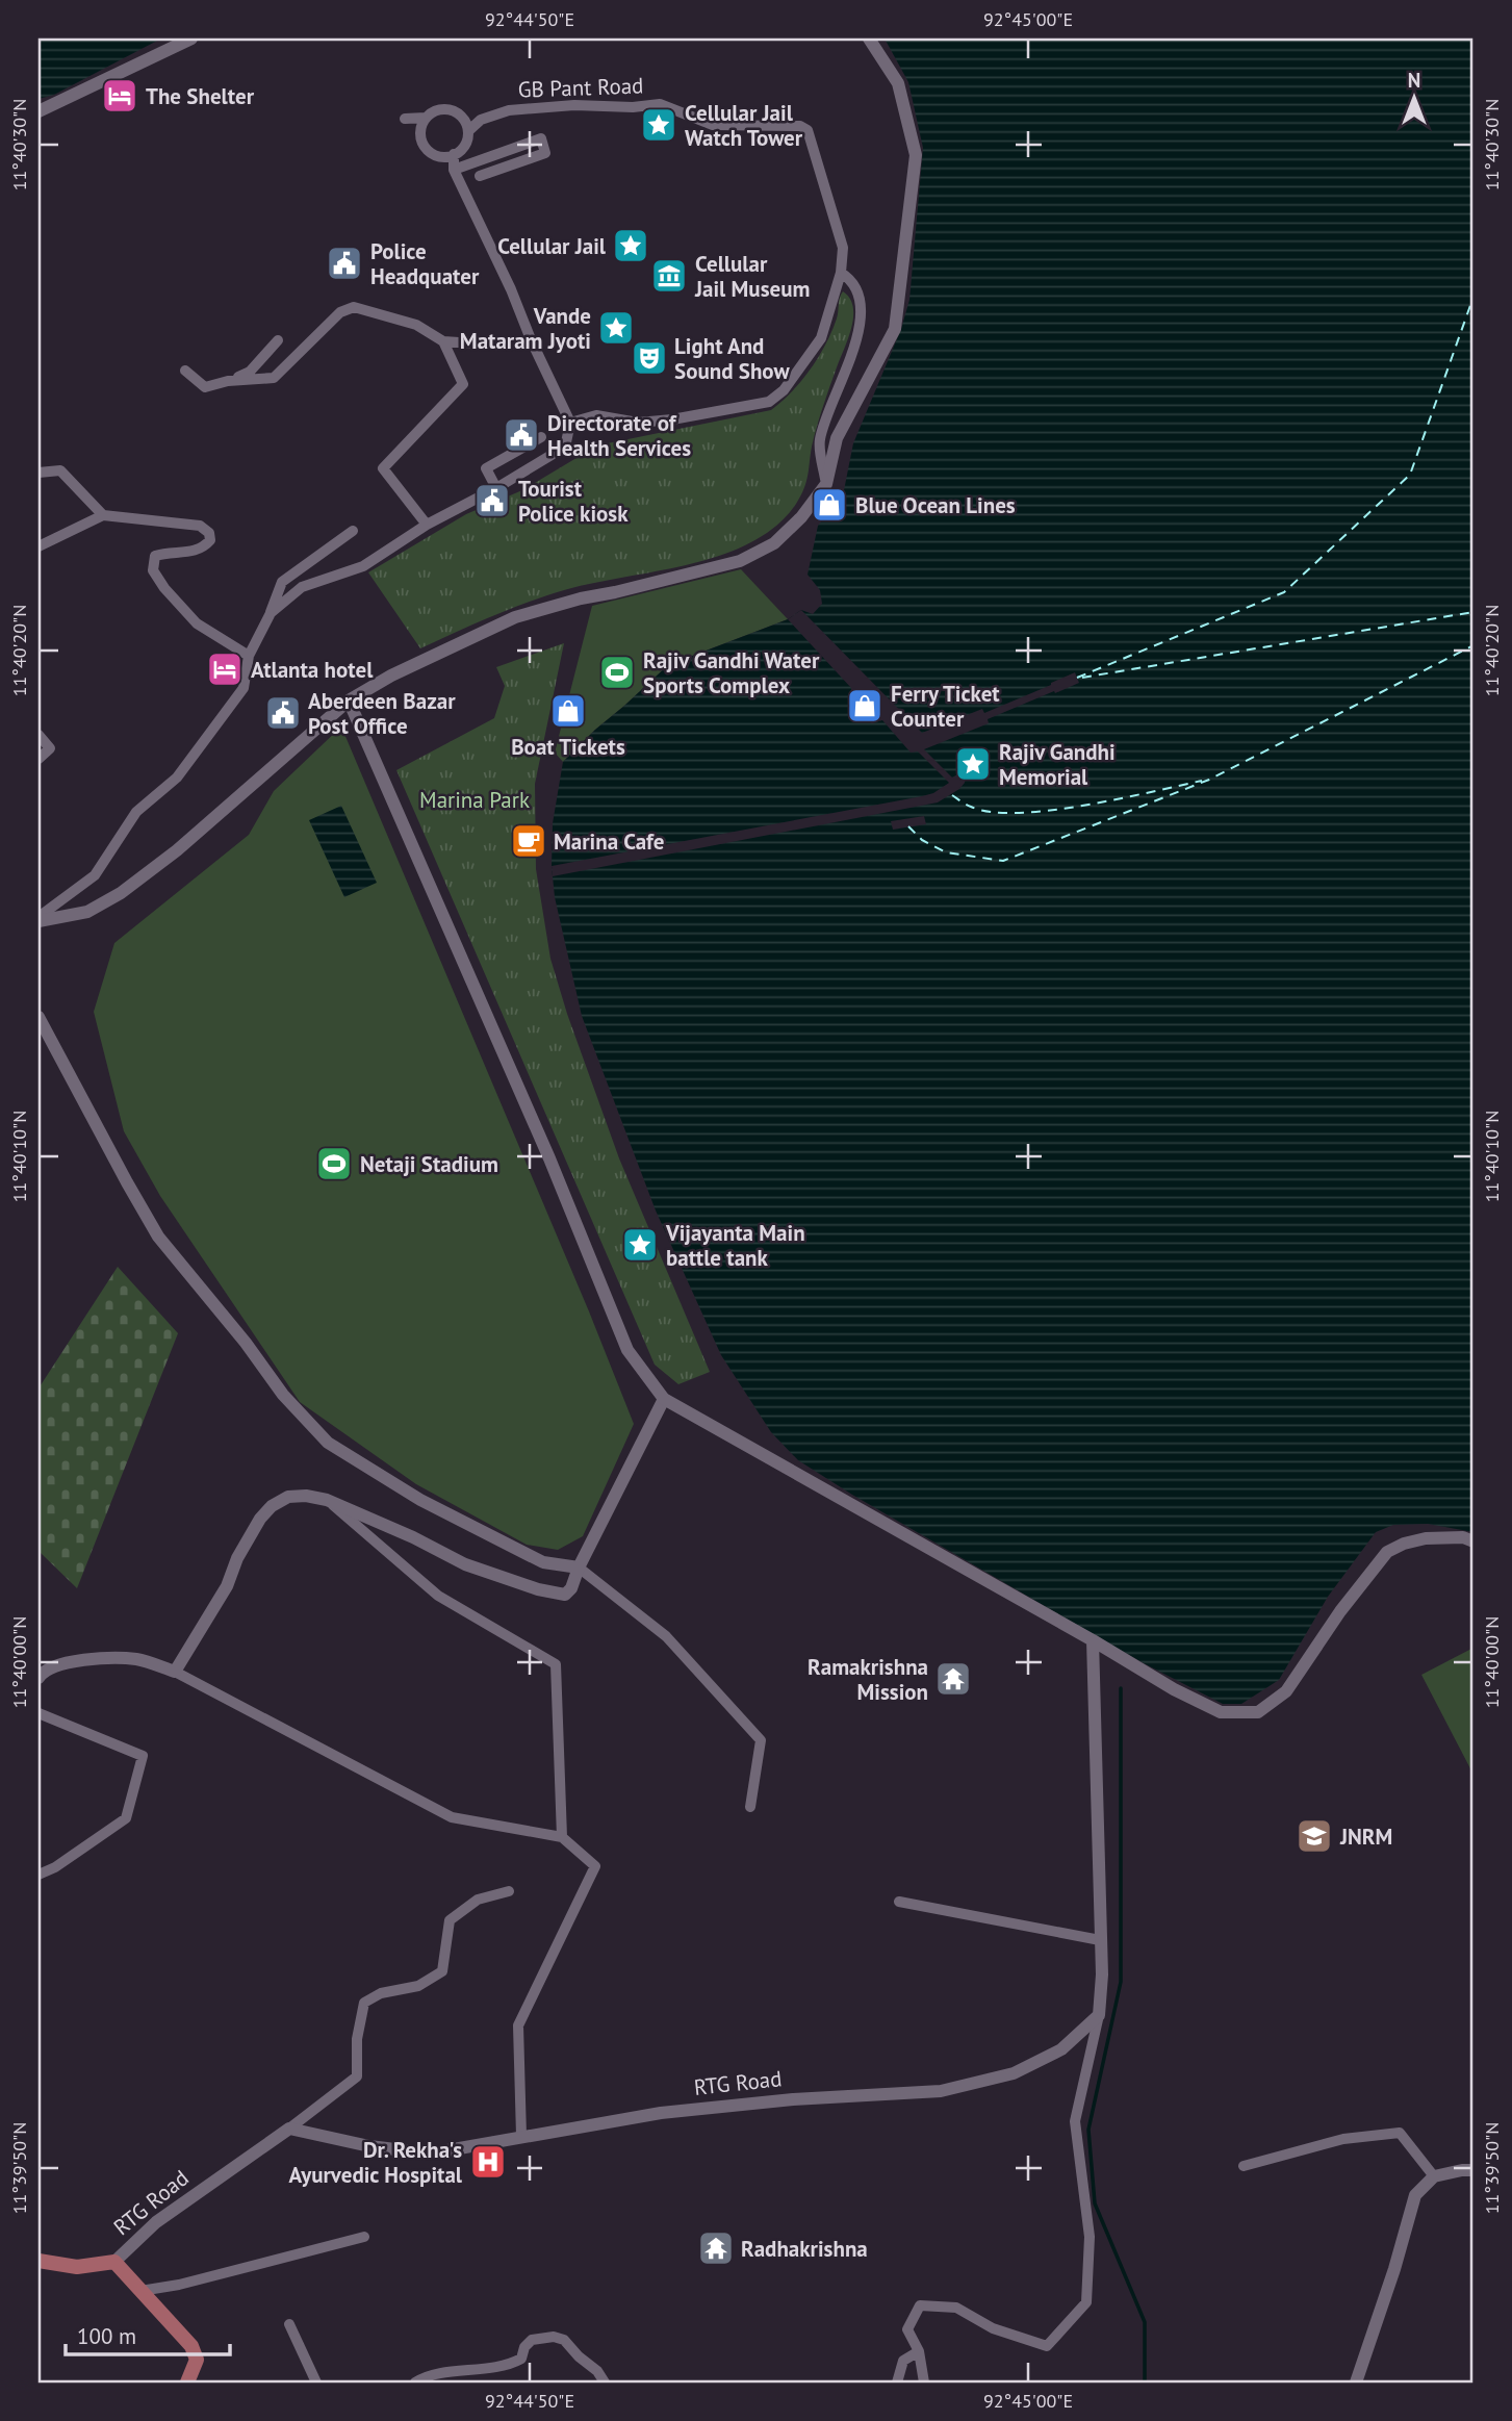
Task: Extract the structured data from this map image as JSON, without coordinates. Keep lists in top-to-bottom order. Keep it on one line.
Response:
{"streets":{"main road":["RTG Road"],"street":["GB Pant Road"]},"parks":["Marina Park"],"places":{"hotel":["The Shelter","Atlanta hotel"],"place":["Cellular Jail Watch Tower","Cellular Jail","Vande Mataram Jyoti","Rajiv Gandhi Memorial","Vijayanta Main battle tank"],"public building":["Police Headquater","Directorate of Health Services","Tourist Police kiosk","Aberdeen Bazar Post Office"],"museum":["Cellular Jail Museum"],"theatre":["Light And Sound Show"],"shop":["Blue Ocean Lines","Ferry Ticket Counter","Boat Tickets"],"sports":["Rajiv Gandhi Water Sports Complex","Netaji Stadium"],"cafe":["Marina Cafe"],"temple":["Ramakrishna Mission","Radhakrishna"],"school or university":["JNRM"],"hospital":["Dr. Rekha's Ayurvedic Hospital"]},"scale_bar":"100 m","north":"top","coordinates":["92°44'50\"E","92°45'00\"E","11°40'30\"N","11°40'20\"N","11°40'10\"N","11°40'00\"N","11°39'50\"N"]}
